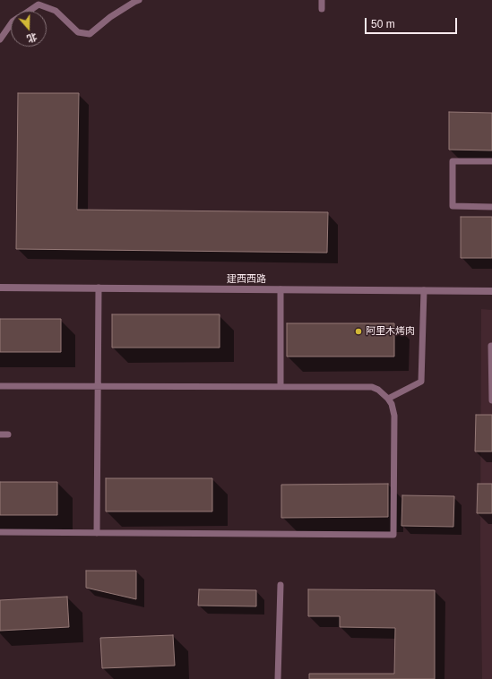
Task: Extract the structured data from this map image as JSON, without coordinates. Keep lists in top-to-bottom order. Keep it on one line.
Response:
{"streets":{"street":["建西西路"]},"places":["阿里木烤肉"],"scale_bar":"50 m","north":"bottom"}
